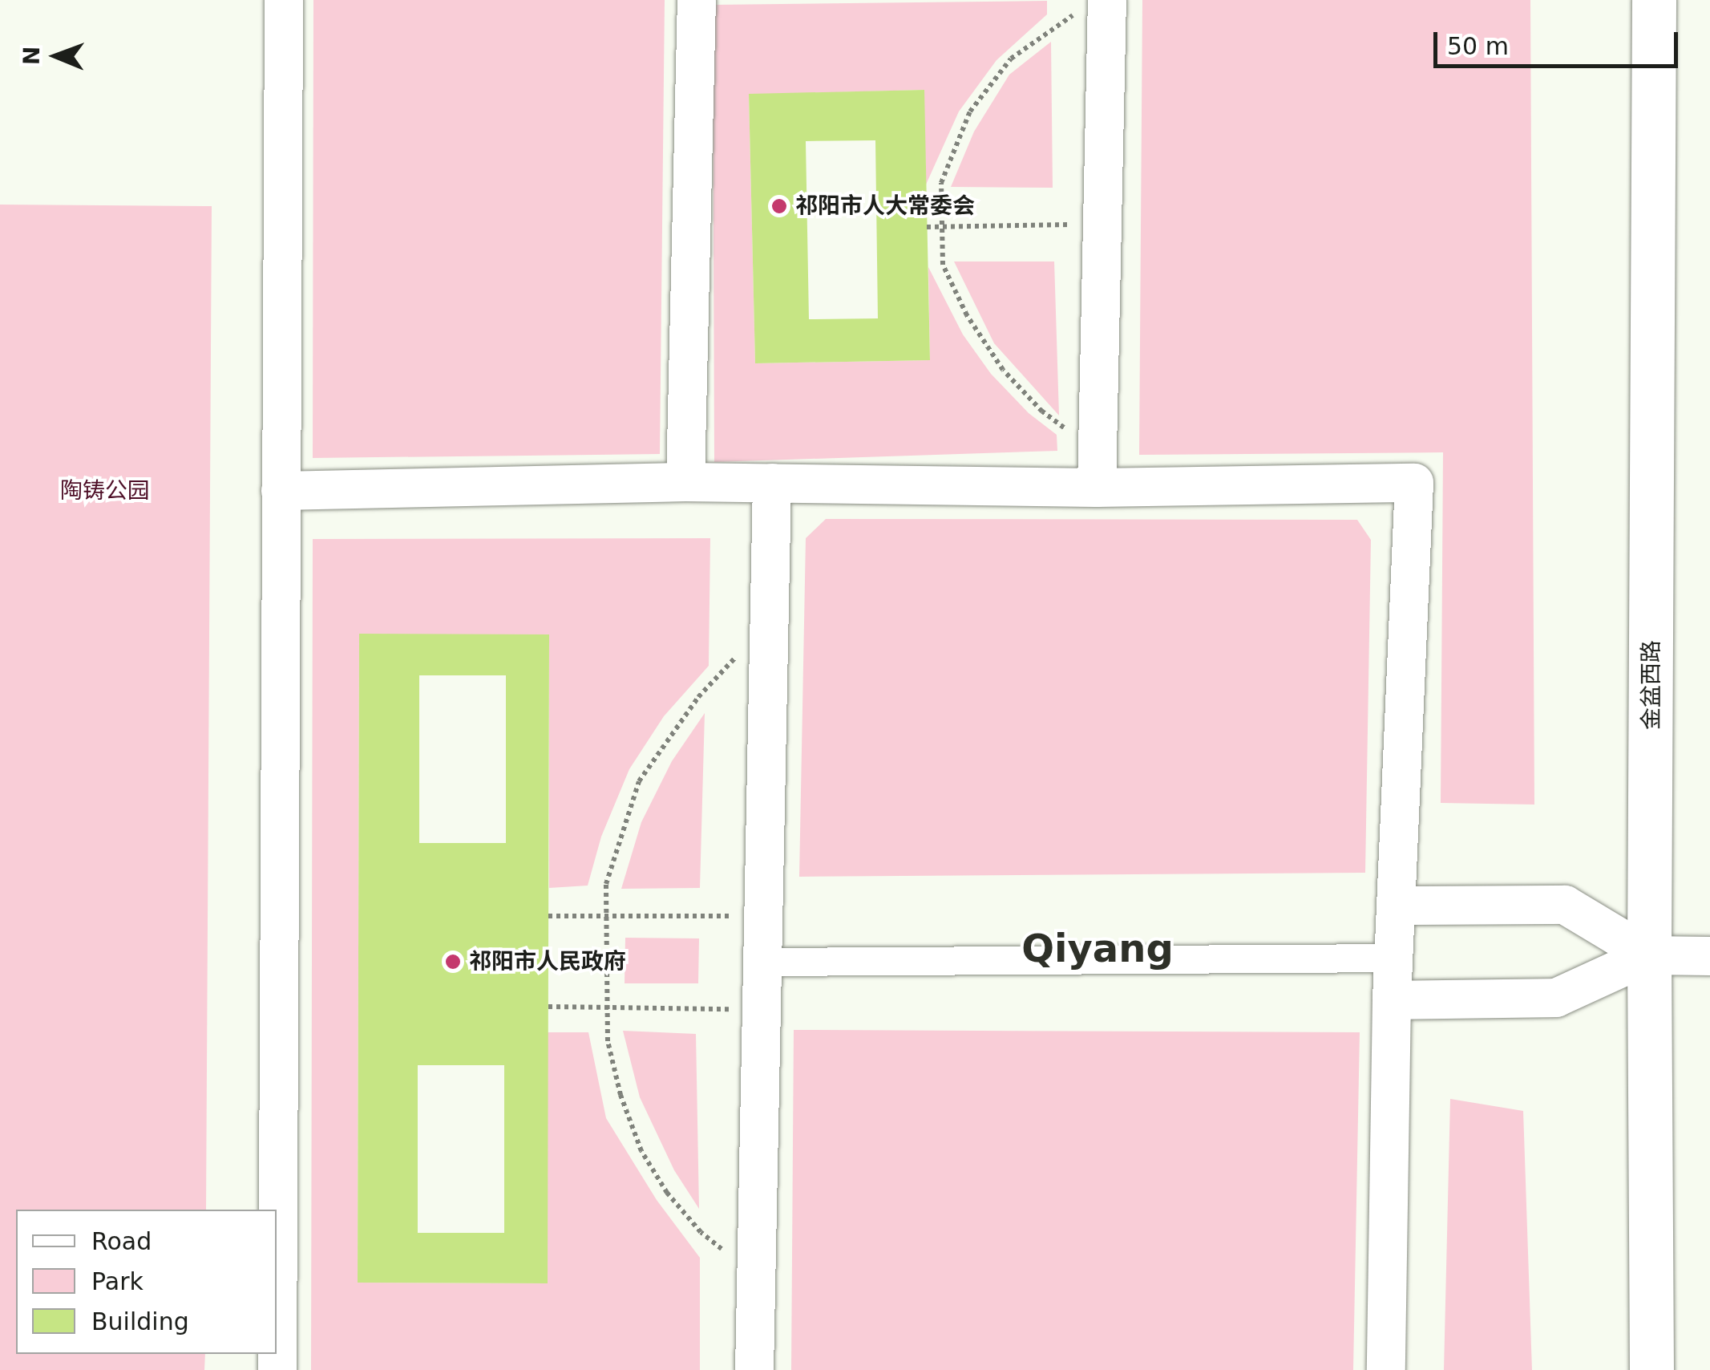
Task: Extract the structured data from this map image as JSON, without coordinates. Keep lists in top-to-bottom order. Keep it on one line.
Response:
{"streets":{"main road":["金盆西路"]},"districts":["Qiyang"],"parks":["陶铸公园"],"places":["祁阳市人大常委会","祁阳市人民政府"],"legend":["Road","Park","Building"],"scale_bar":"50 m","north":"left"}
